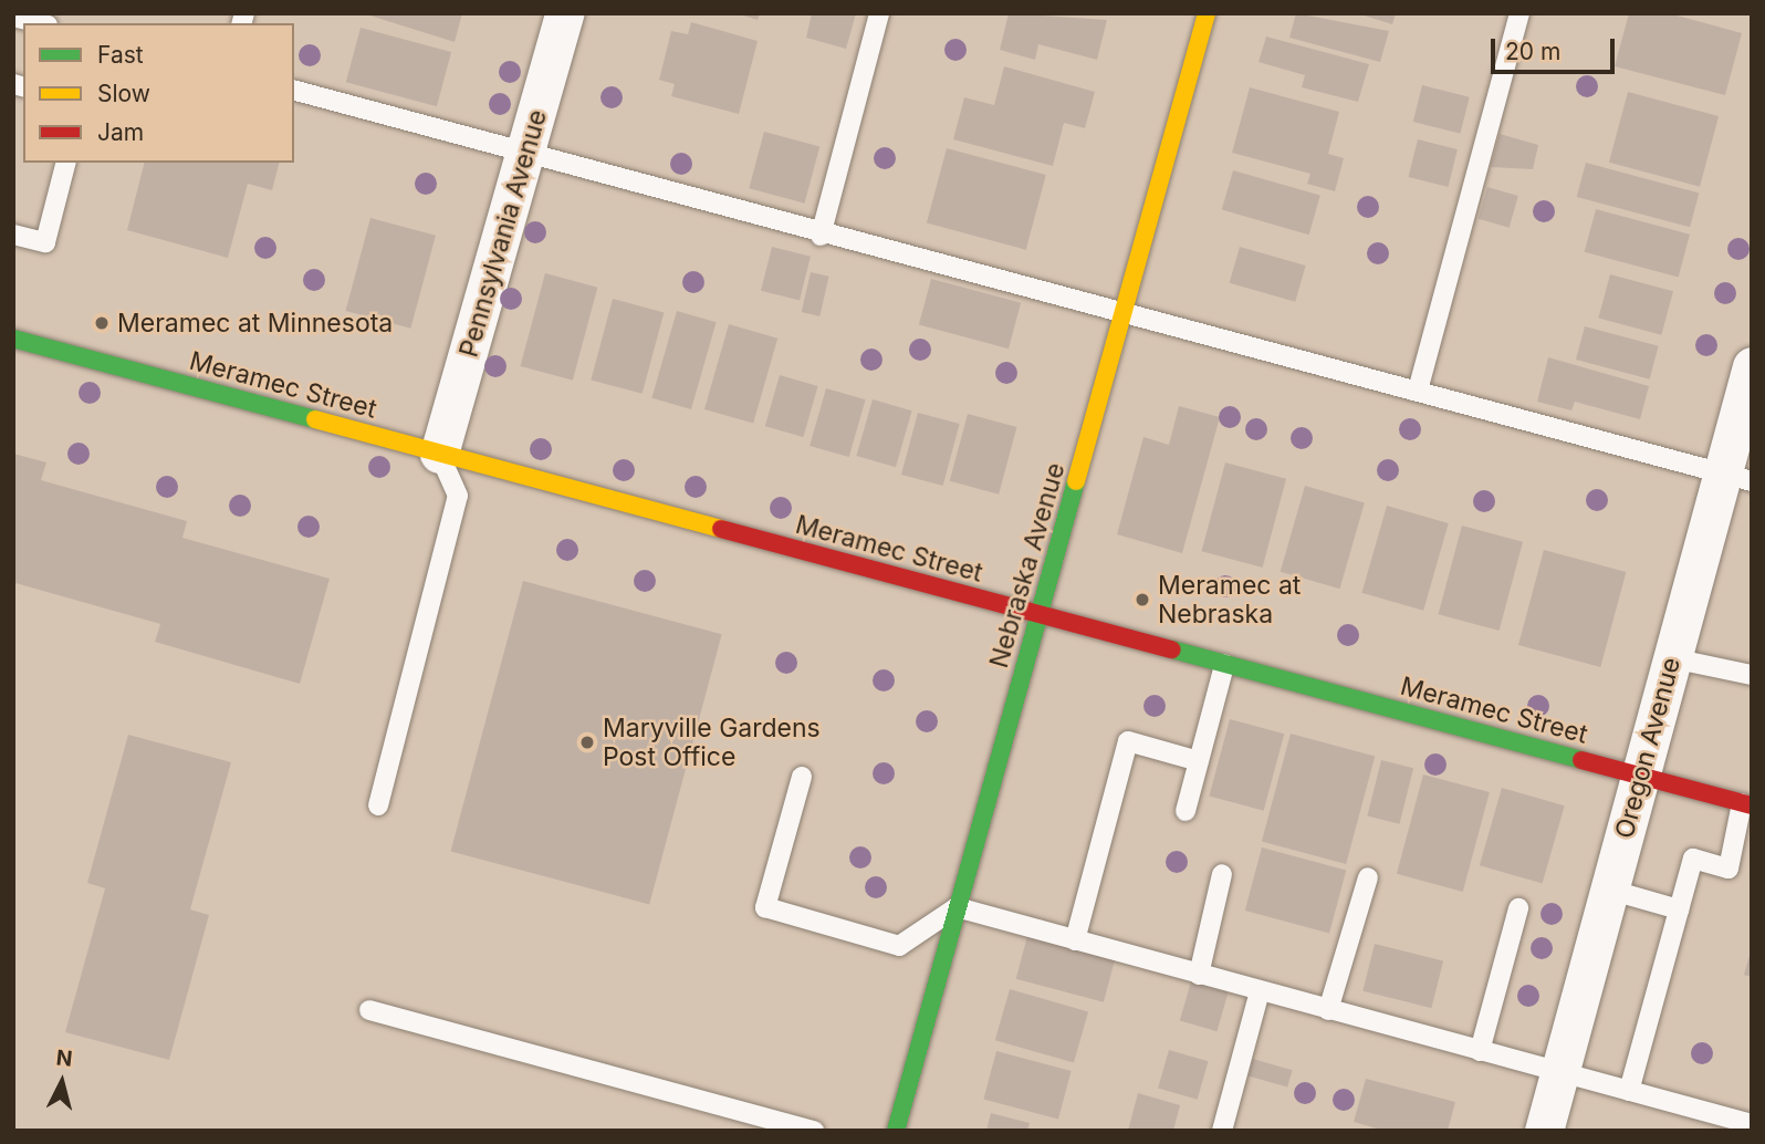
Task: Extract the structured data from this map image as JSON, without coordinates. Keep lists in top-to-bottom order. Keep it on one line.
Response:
{"streets":{"street":["Pennsylvania Avenue","Meramec Street","Nebraska Avenue","Oregon Avenue"]},"crossings":[["Pennsylvania Avenue","Meramec Street"],["Meramec Street","Nebraska Avenue"],["Meramec Street","Oregon Avenue"]],"places":["Meramec at Minnesota","Meramec at Nebraska","Maryville Gardens Post Office"],"legend":["Fast","Slow","Jam"],"scale_bar":"20 m","north":"top"}
